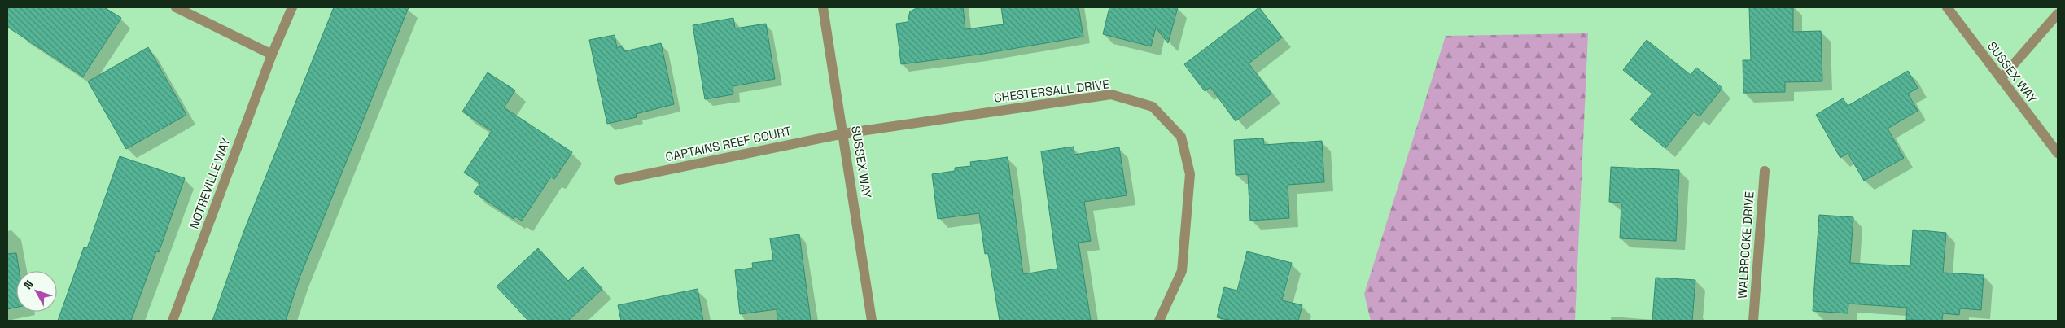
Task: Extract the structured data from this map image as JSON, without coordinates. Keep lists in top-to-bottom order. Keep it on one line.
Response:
{"streets":{"street":["SUSSEX WAY","CHESTERSALL DRIVE","CAPTAINS REEF COURT","NOTREVILLE WAY","WALBROOKE DRIVE"]},"crossings":[["SUSSEX WAY","CHESTERSALL DRIVE"],["SUSSEX WAY","CAPTAINS REEF COURT"],["CHESTERSALL DRIVE","CAPTAINS REEF COURT"]],"north":"top left"}
